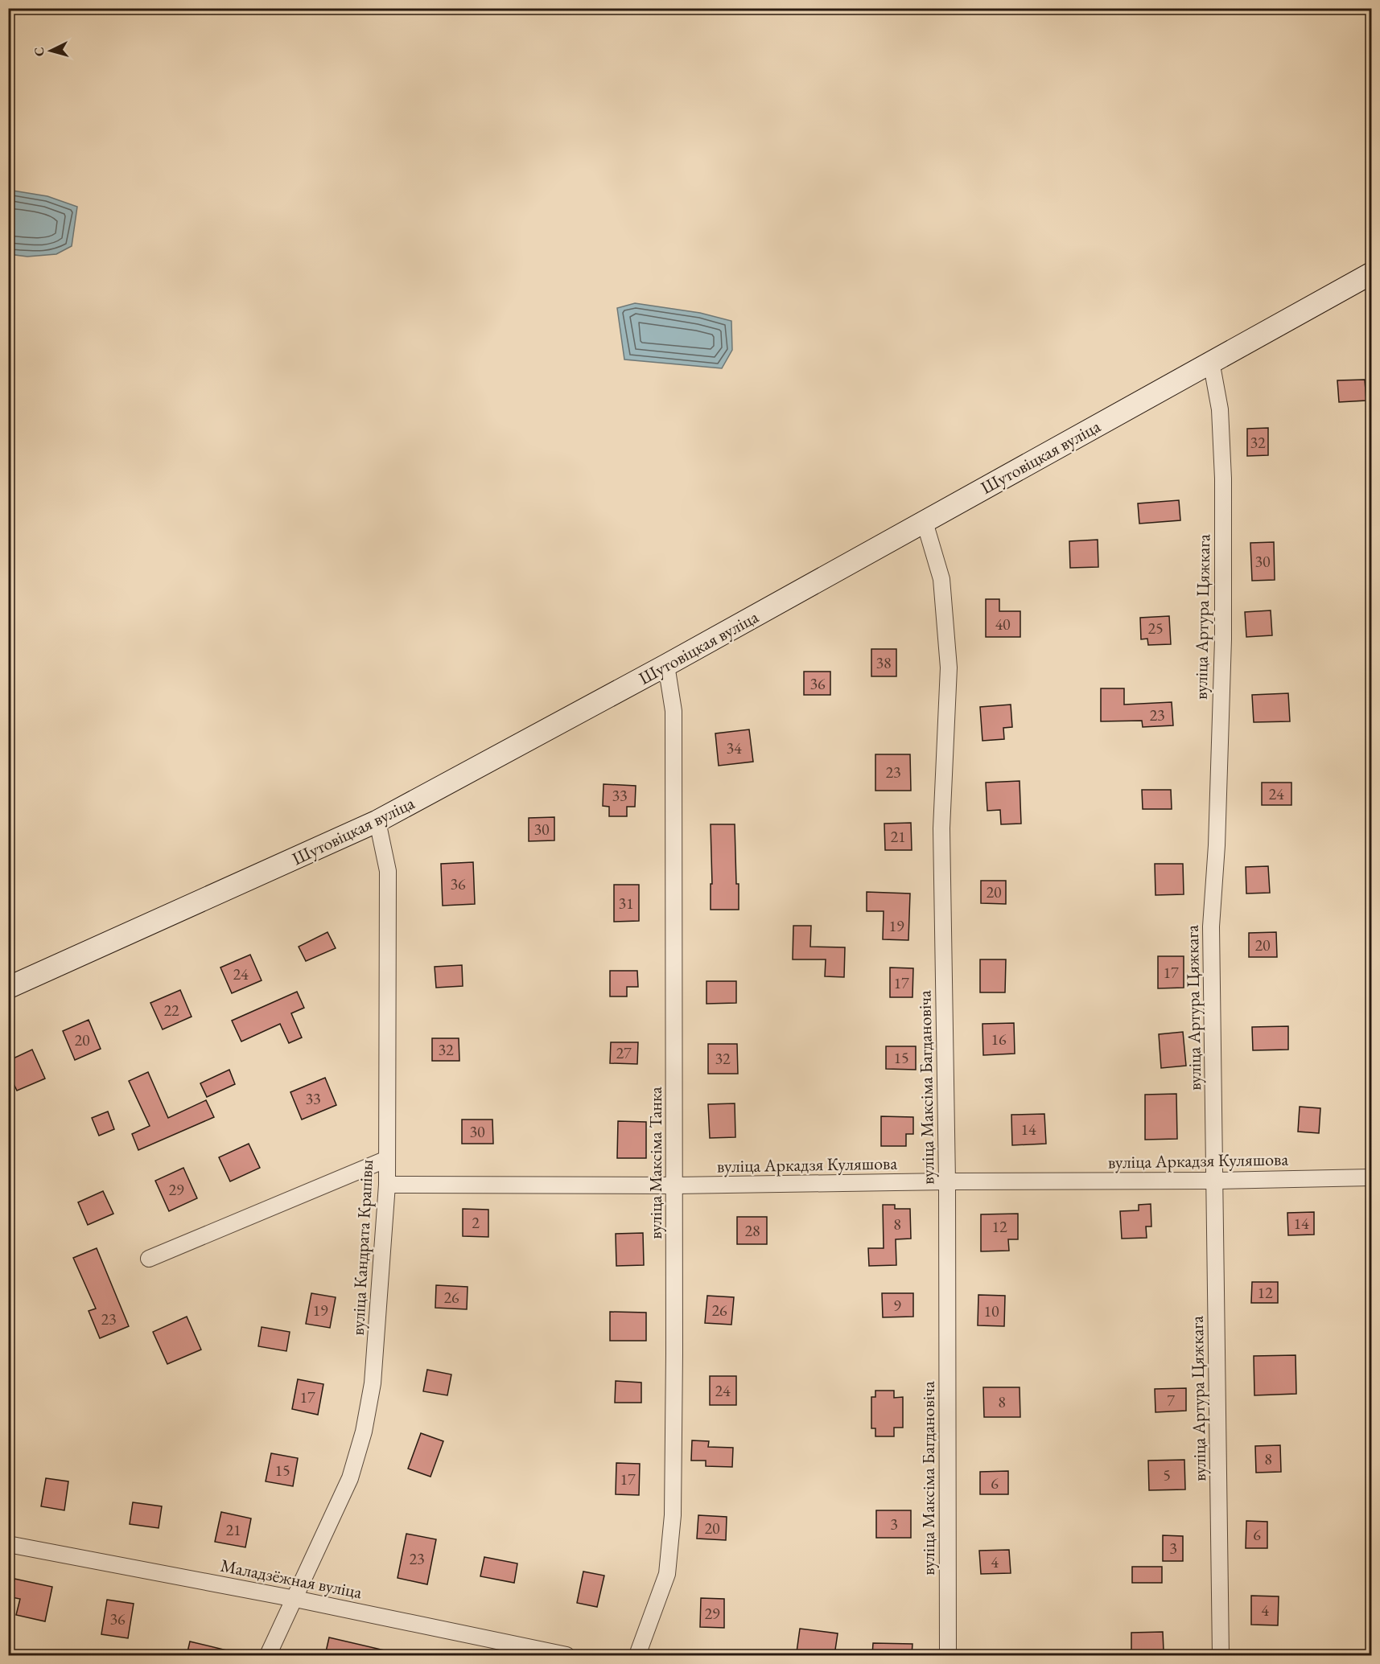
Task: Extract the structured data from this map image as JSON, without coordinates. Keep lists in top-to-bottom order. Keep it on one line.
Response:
{"streets":{"main road":["Шутовіцкая вуліца"],"street":["вуліца Артура Цяжкага","вуліца Максіма Багдановіча","вуліца Аркадзя Куляшова","вуліца Максіма Танка","вуліца Кандрата Крапівы","Маладзёжная вуліца"]},"crossings":[["Шутовіцкая вуліца","вуліца Артура Цяжкага"],["Шутовіцкая вуліца","вуліца Максіма Багдановіча"],["Шутовіцкая вуліца","вуліца Максіма Танка"],["Шутовіцкая вуліца","вуліца Кандрата Крапівы"],["вуліца Артура Цяжкага","вуліца Аркадзя Куляшова"],["вуліца Максіма Багдановіча","вуліца Аркадзя Куляшова"],["вуліца Аркадзя Куляшова","вуліца Максіма Танка"],["вуліца Аркадзя Куляшова","вуліца Кандрата Крапівы"],["вуліца Кандрата Крапівы","Маладзёжная вуліца"]],"house_numbers":["32","30","40","25","38","36","23","34","23","24","33","30","21","36","20","31","19","20","17","24","17","22","16","20","32","27","15","32","33","14","30","29","2","14","8","12","28","12","26","9","19","26","10","23","24","17","7","8","8","15","5","17","6","3","20","21","6","3","23","4","4","29","36"],"north":"left"}
